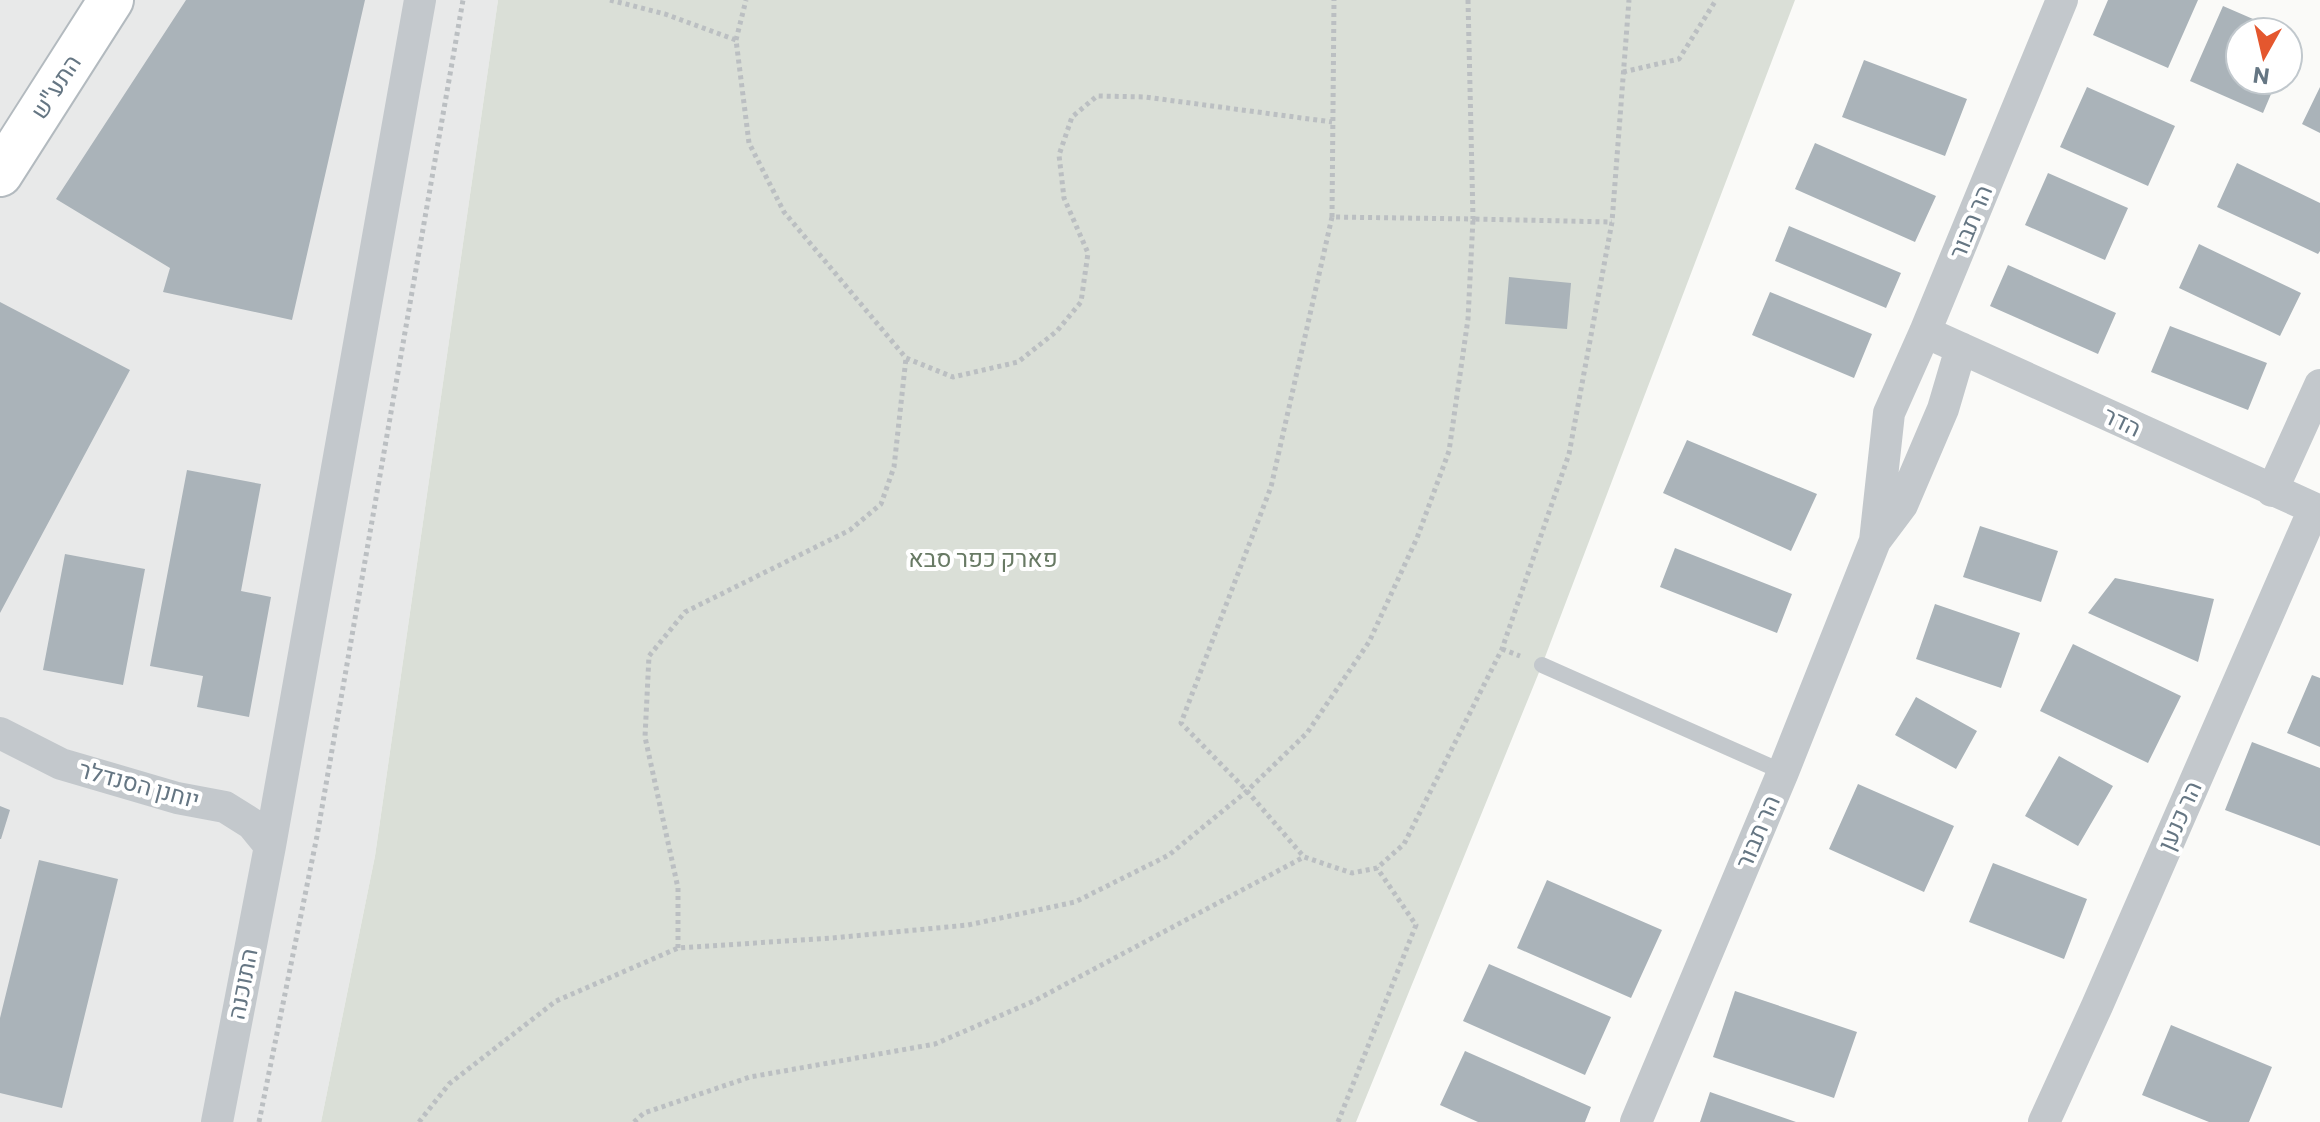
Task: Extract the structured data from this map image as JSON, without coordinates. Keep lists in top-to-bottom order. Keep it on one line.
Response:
{"streets":{"street":["התע\"ש","הר תבור","הדר","יוחנן הסנדלר","הר כנען","התוכנה"]},"crossings":[["הר תבור","הדר"],["הדר","הר כנען"],["יוחנן הסנדלר","התוכנה"]],"parks":["פארק כפר סבא"],"north":"bottom"}
